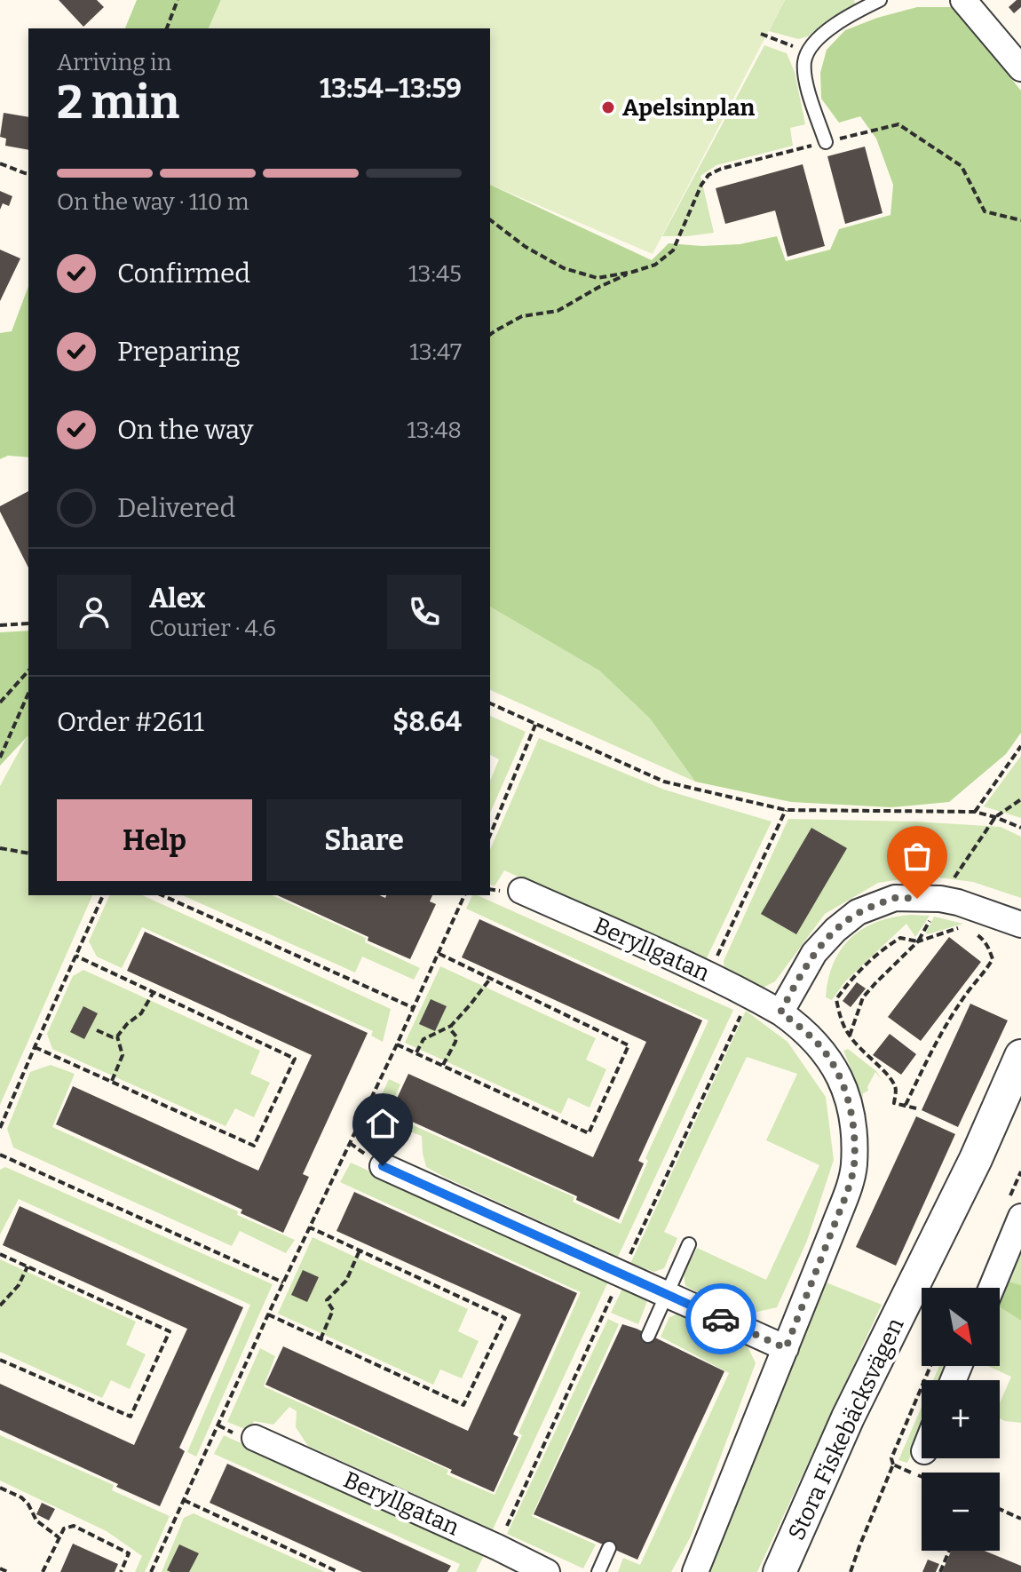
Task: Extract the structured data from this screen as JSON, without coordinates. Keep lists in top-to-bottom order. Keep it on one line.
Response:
{"streets":{"street":["Beryllgatan","Stora Fiskebäcksvägen"]},"places":["Apelsinplan"],"north":"bottom right","page":{"heading":["2 min","Arriving in","13:54–13:59"],"panel":["Alex","Courier · 4.6","Order #2611","$8.64"],"bar":"On the way · 110 m","list":[["Confirmed","13:45"],["Preparing","13:47"],["On the way","13:48"],"Delivered"],"buttons":["Help","Share"],"map_buttons":["+","−"]}}
